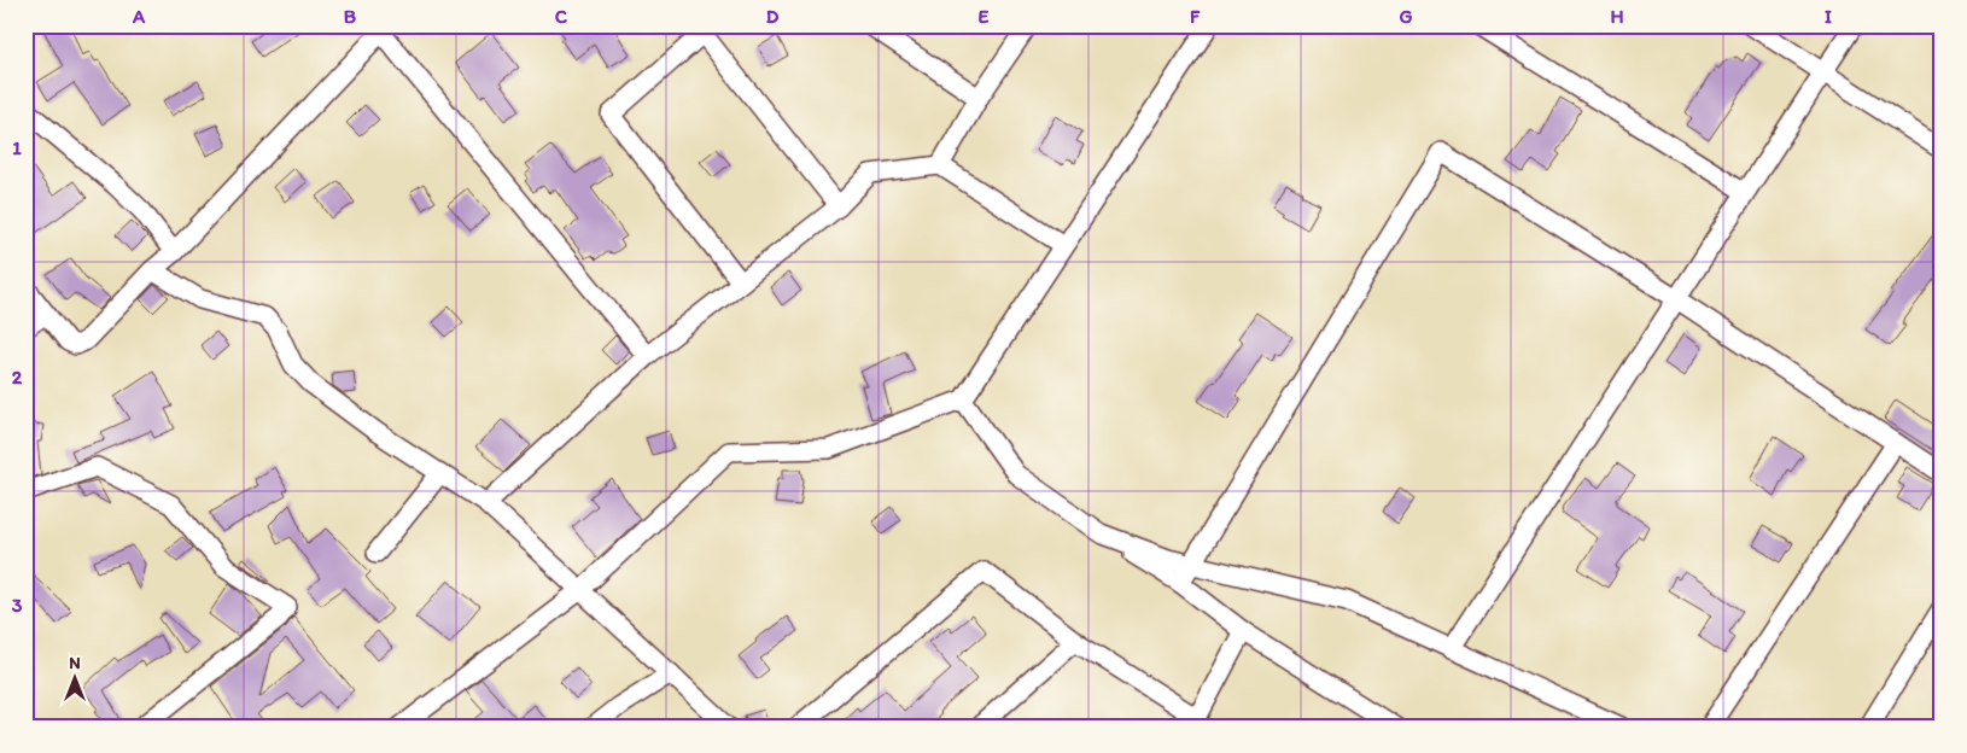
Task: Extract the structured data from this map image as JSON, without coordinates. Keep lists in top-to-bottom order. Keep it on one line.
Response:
{"north":"top","grid":{"columns":["A","B","C","D","E","F","G","H","I"],"rows":["1","2","3"]}}
